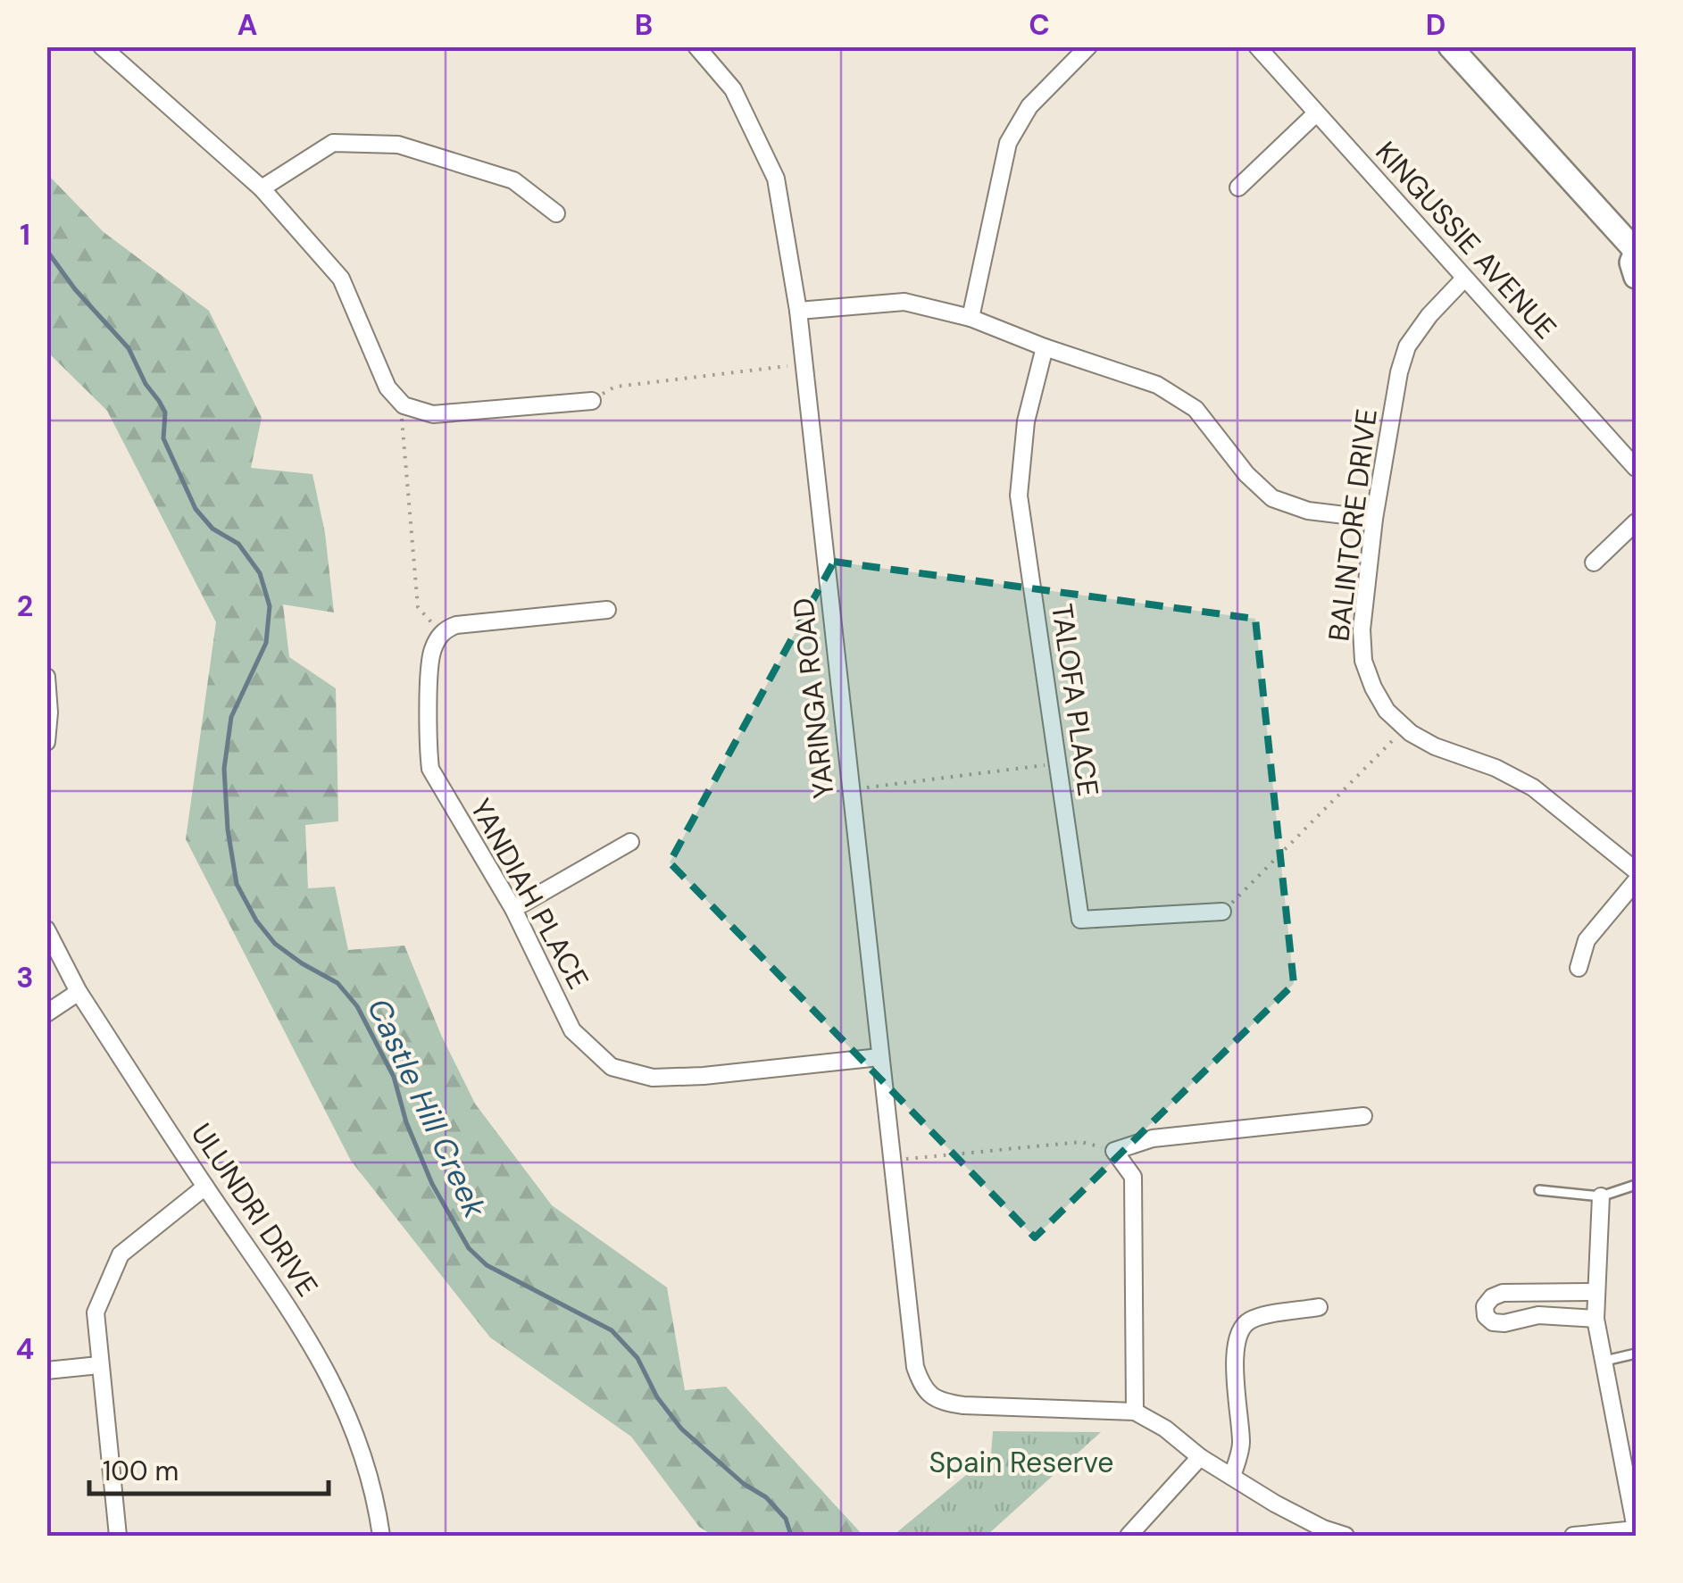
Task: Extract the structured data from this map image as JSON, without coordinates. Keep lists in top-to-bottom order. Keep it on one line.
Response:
{"streets":{"street":["KINGUSSIE AVENUE","BALINTORE DRIVE","YARINGA ROAD","TALOFA PLACE","YANDIAH PLACE","ULUNDRI DRIVE"]},"crossings":[["KINGUSSIE AVENUE","BALINTORE DRIVE"],["YARINGA ROAD","YANDIAH PLACE"]],"water":["Castle Hill Creek"],"parks":["Spain Reserve"],"scale_bar":"100 m","grid":{"columns":["A","B","C","D"],"rows":["1","2","3","4"]}}
